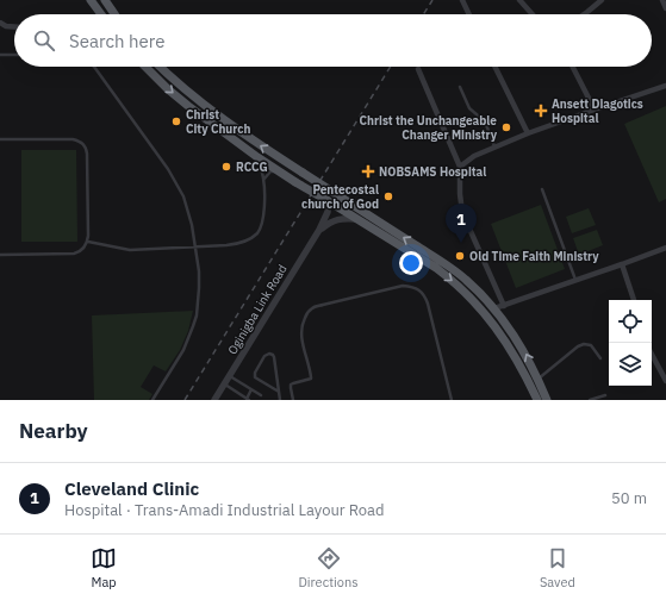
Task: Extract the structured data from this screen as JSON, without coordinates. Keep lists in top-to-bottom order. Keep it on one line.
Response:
{"streets":{"street":["Oginigba Link Road"]},"places":{"health":["Ansett Diagotics Hospital","NOBSAMS Hospital"],"other":["Christ City Church","Christ the Unchangeable Changer Ministry","RCCG","Pentecostal church of God","Old Time Faith Ministry"]},"page":{"search":"Search here","pins":"1","heading":"Nearby","list":[{"mark":"1","name":"Cleveland Clinic","note":"Hospital · Trans-Amadi Industrial Layour Road","value":"50 m"}],"nav":["Map","Directions","Saved"]}}
